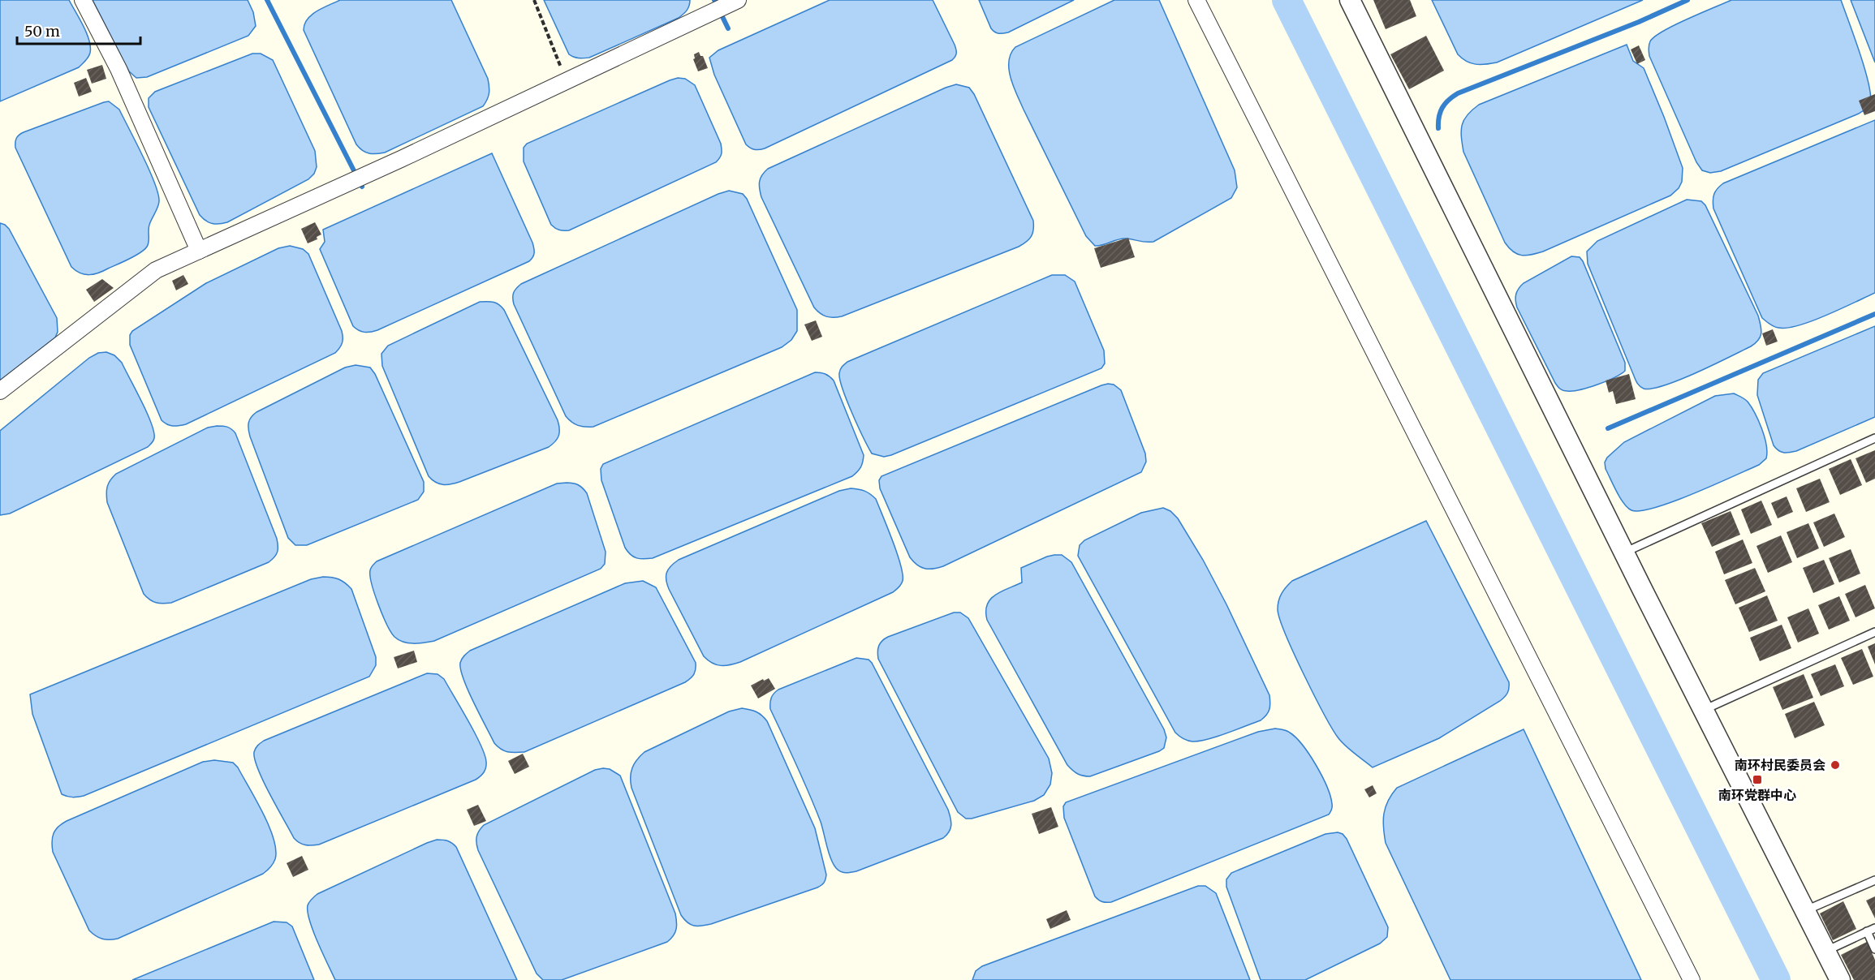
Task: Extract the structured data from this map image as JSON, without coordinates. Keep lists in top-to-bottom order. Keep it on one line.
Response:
{"places":{"other":["南环村民委员会"],"transit":["南环党群中心"]},"scale_bar":"50 m"}
